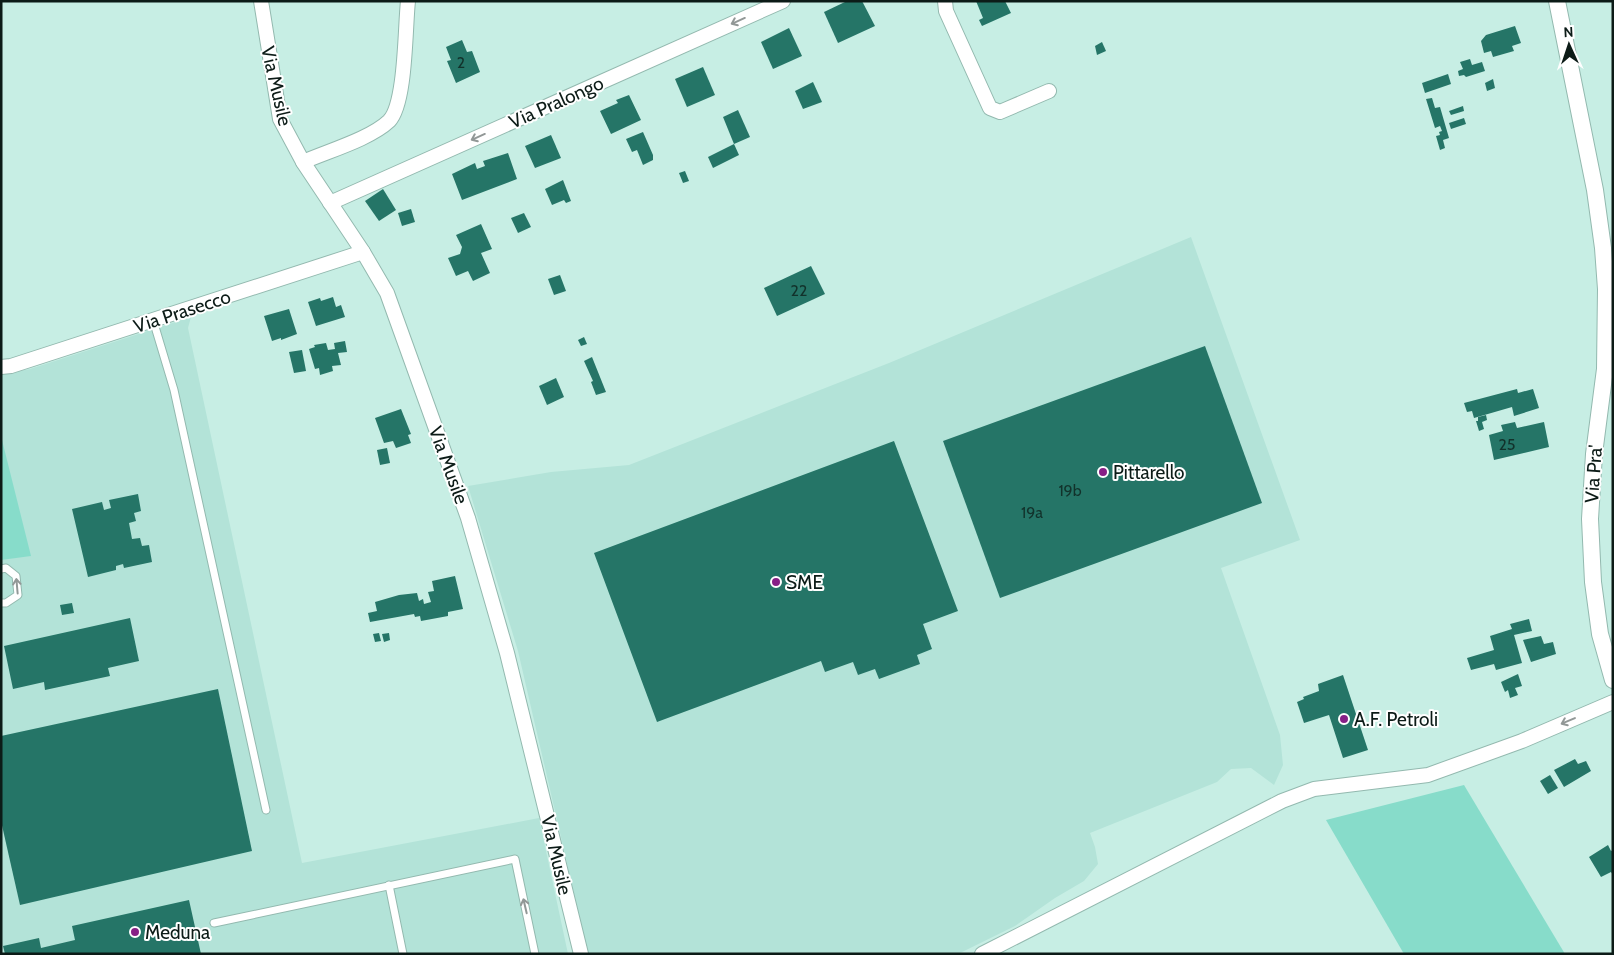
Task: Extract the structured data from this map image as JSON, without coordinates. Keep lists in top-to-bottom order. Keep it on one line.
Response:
{"streets":{"street":["Via Musile","Via Pralongo","Via Prasecco","Via Pra'"]},"crossings":[["Via Musile","Via Pralongo"],["Via Musile","Via Prasecco"]],"one_way":["Via Pralongo"],"places":["Pittarello","SME","A.F. Petroli","Meduna"],"house_numbers":["2","22","25","19b","19a"],"north":"top"}
